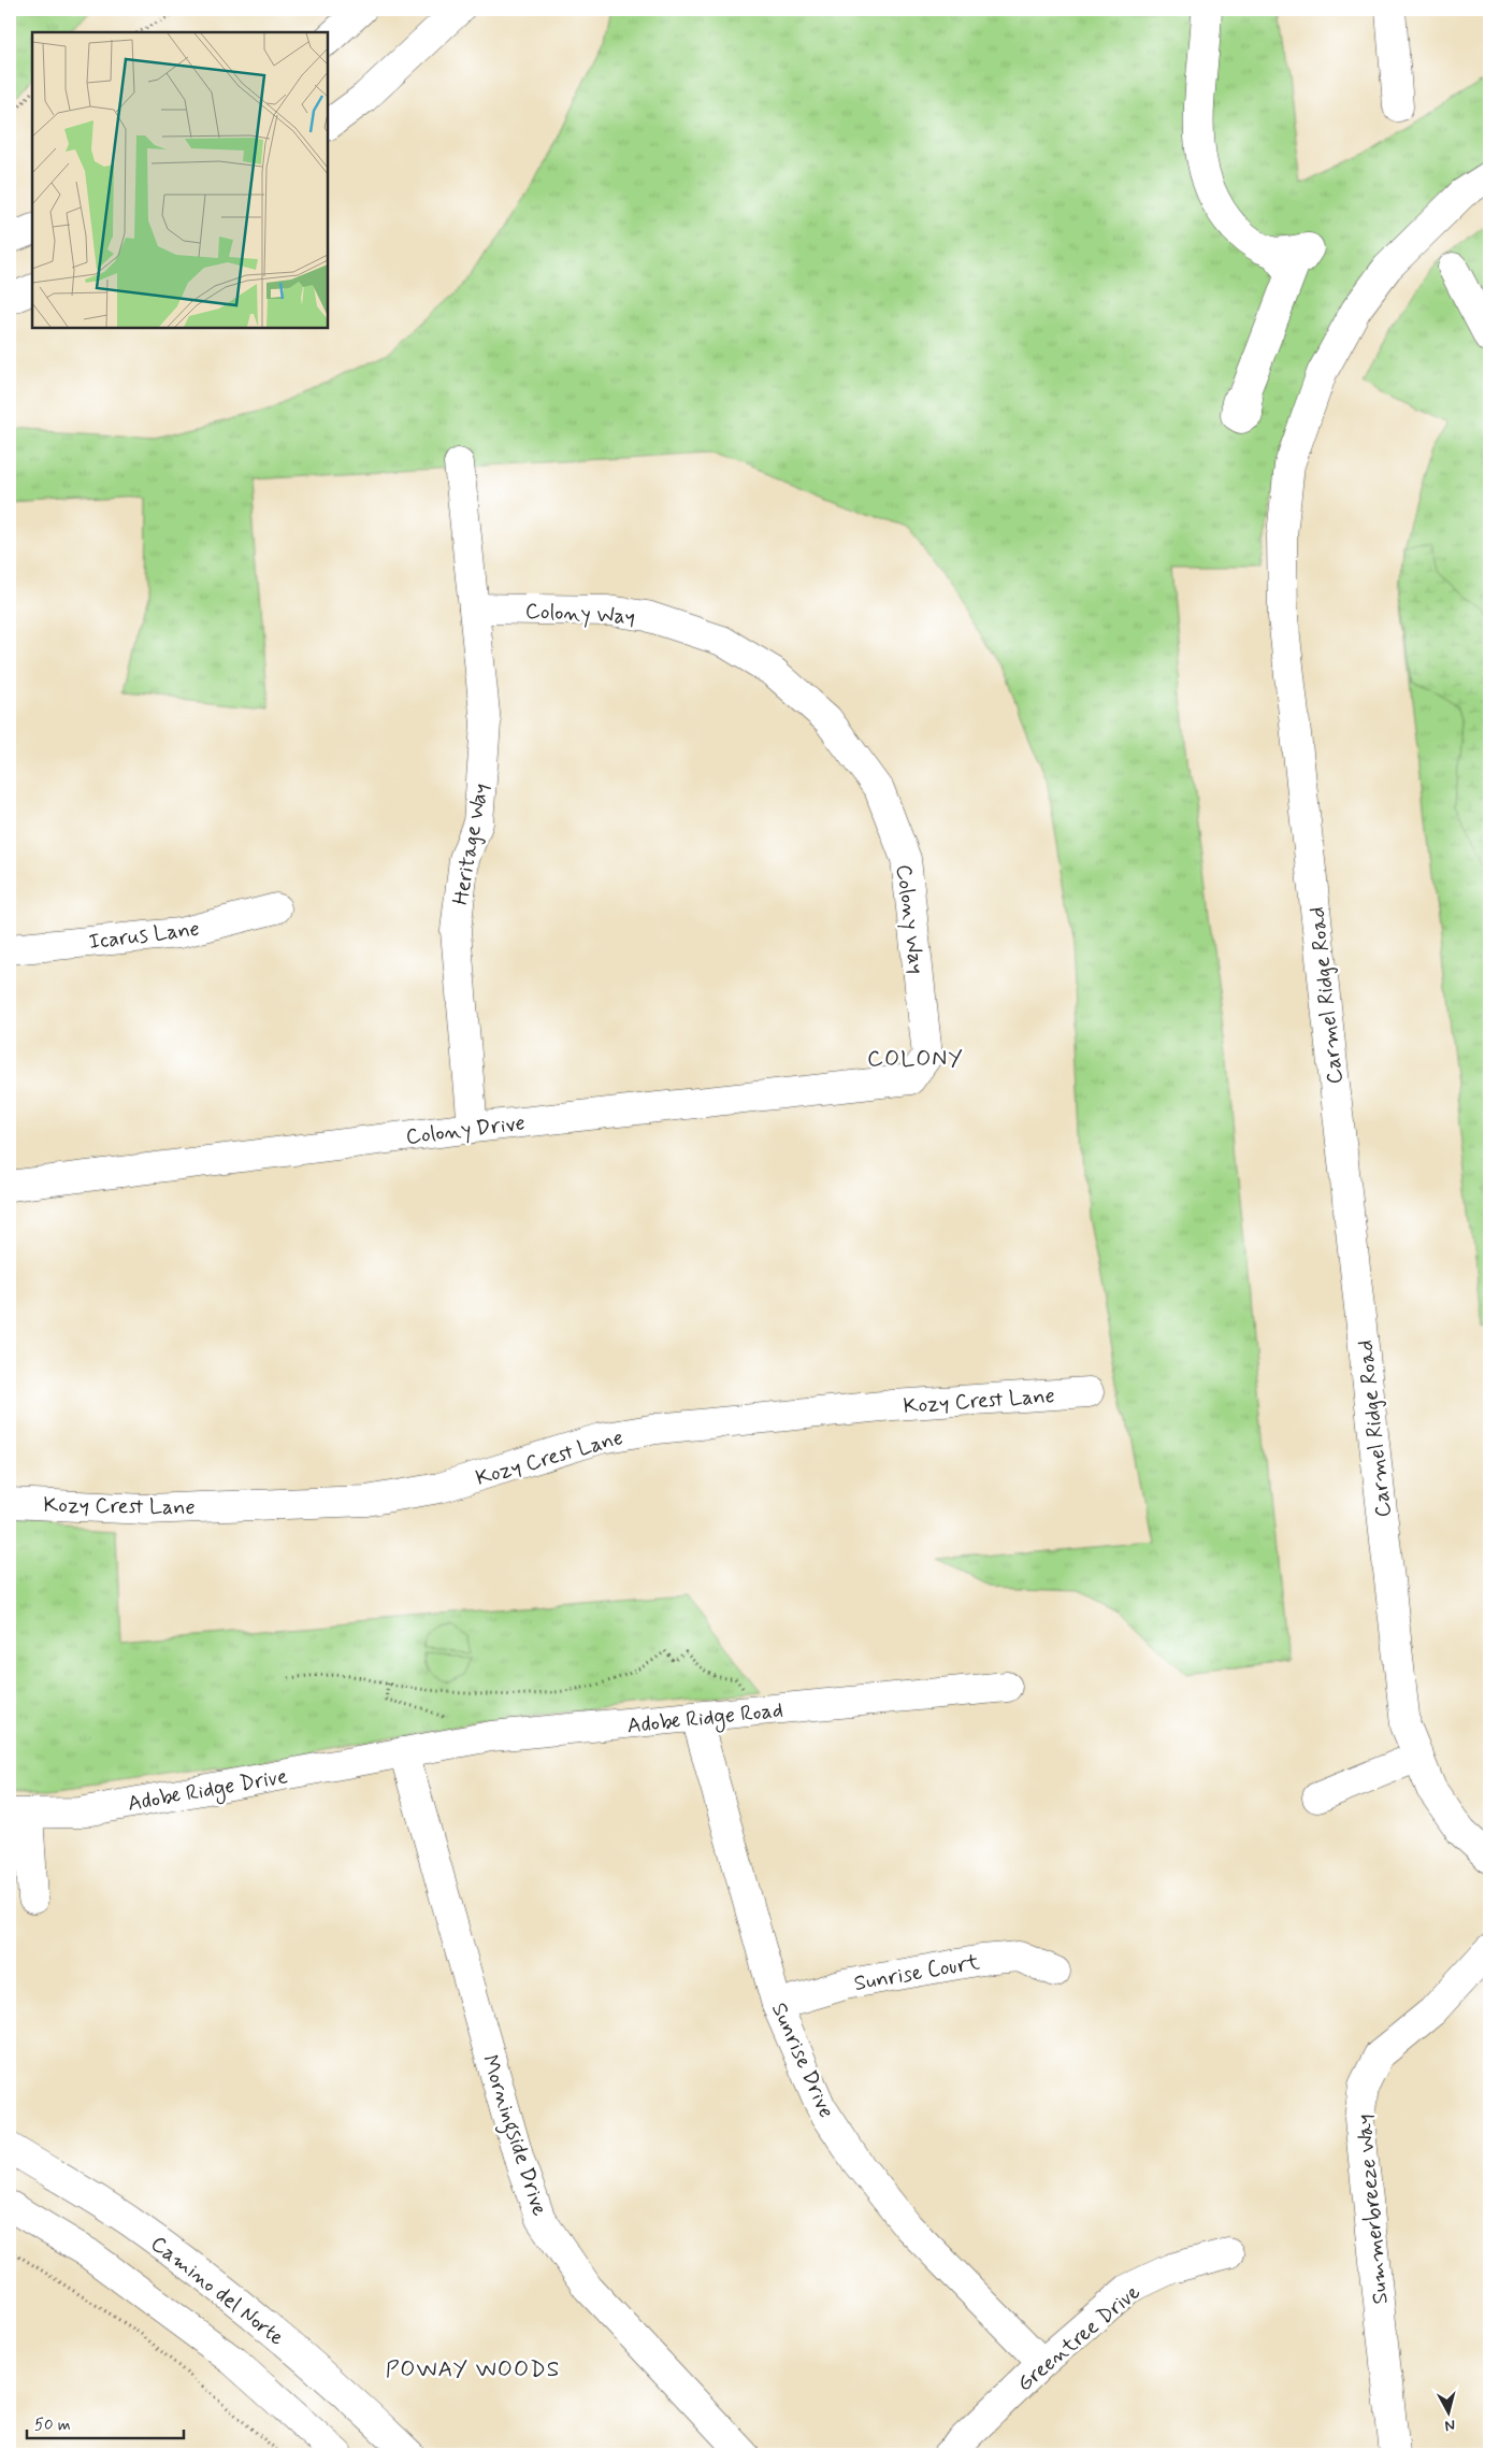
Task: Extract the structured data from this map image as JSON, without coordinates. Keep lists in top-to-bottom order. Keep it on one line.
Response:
{"streets":{"street":["Colony Way","Heritage Way","Icarus Lane","Carmel Ridge Road","Colony Drive","Kozy Crest Lane","Adobe Ridge Road","Adobe Ridge Drive","Sunrise Court","Sunrise Drive","Morningside Drive","Summerbreeze Way","Camino del Norte","Greentree Drive"]},"crossings":[["Colony Way","Heritage Way"],["Colony Way","Colony Drive"],["Heritage Way","Colony Drive"],["Adobe Ridge Road","Adobe Ridge Drive"],["Adobe Ridge Road","Sunrise Drive"],["Adobe Ridge Road","Morningside Drive"],["Adobe Ridge Drive","Morningside Drive"],["Sunrise Court","Sunrise Drive"],["Sunrise Drive","Greentree Drive"]],"districts":["COLONY","POWAY WOODS"],"scale_bar":"50 m","north":"bottom"}
